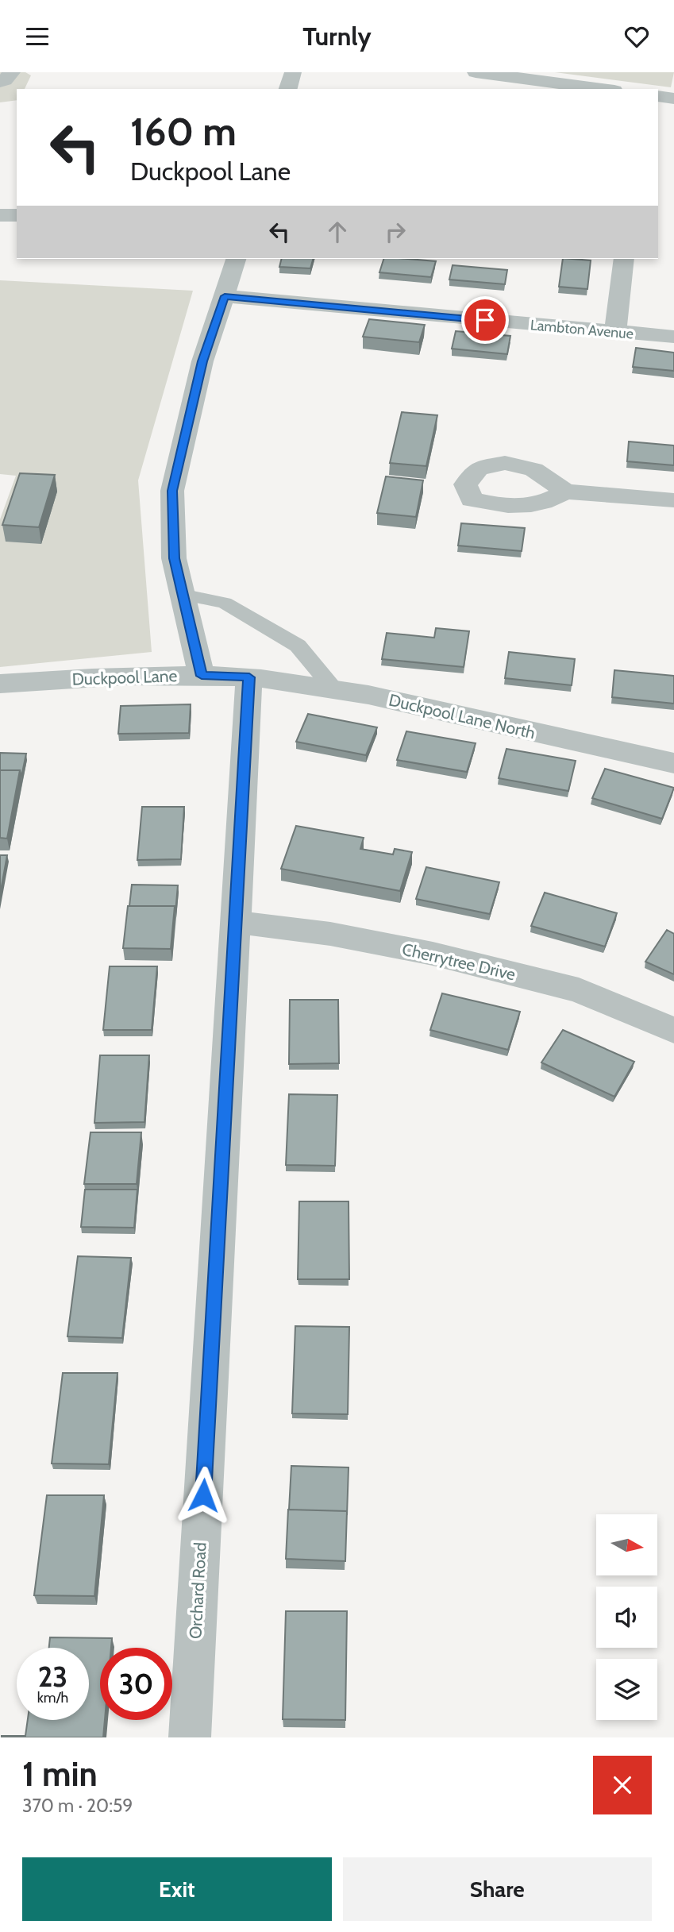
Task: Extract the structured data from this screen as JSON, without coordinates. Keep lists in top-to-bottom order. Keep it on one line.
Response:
{"streets":{"street":["Lambton Avenue","Duckpool Lane","Duckpool Lane North","Cherrytree Drive","Orchard Road"]},"crossings":[["Duckpool Lane","Duckpool Lane North"],["Duckpool Lane","Orchard Road"],["Duckpool Lane North","Orchard Road"],["Cherrytree Drive","Orchard Road"]],"north":"right","page":{"header":"Turnly","turn":["160 m","Duckpool Lane"],"speed":"23 km/h","limit":"30","heading":["1 min","370 m · 20:59"],"buttons":["Exit","Share"]}}
